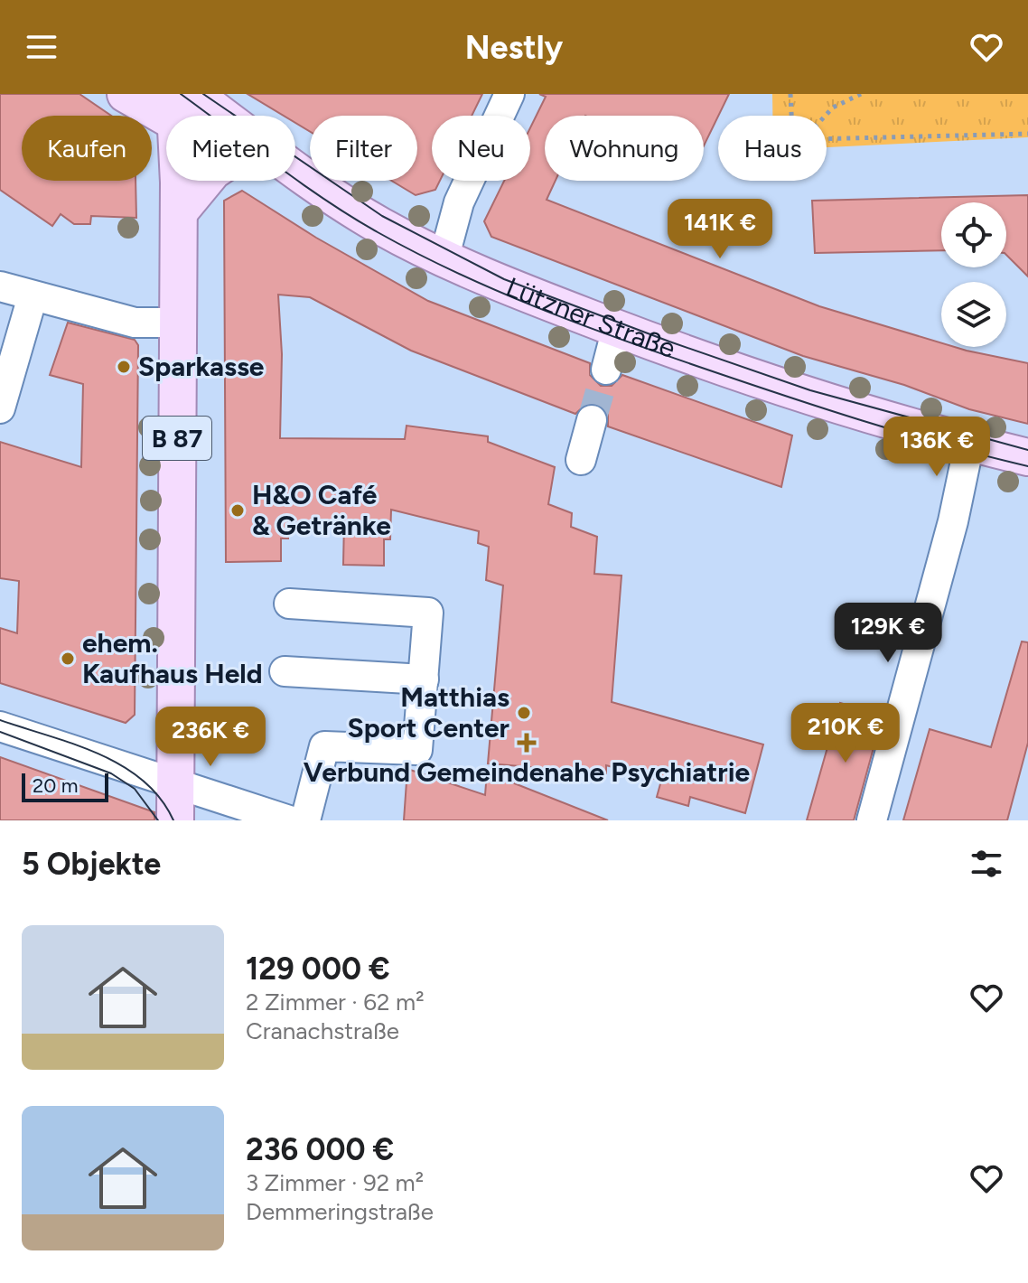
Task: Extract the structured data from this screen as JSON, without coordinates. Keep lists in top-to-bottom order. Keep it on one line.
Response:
{"streets":{"main road":["Lützner Straße","B 87"]},"crossings":[["Lützner Straße","B 87"]],"places":{"other":["Sparkasse","H&O Café & Getränke","ehem. Kaufhaus Held","Matthias Sport Center"],"health":["Verbund Gemeindenahe Psychiatrie"]},"scale_bar":"20 m","page":{"header":"Nestly","chip":["Kaufen","Mieten","Filter","Neu","Wohnung","Haus"],"price":["141K €","136K €","129K €","210K €","236K €"],"scale":"20 m","heading":"5 Objekte","list":[{"name":"129 000 €","note":"2 Zimmer · 62 m² · Cranachstraße"},{"name":"236 000 €","note":"3 Zimmer · 92 m² · Demmeringstraße"}]}}
